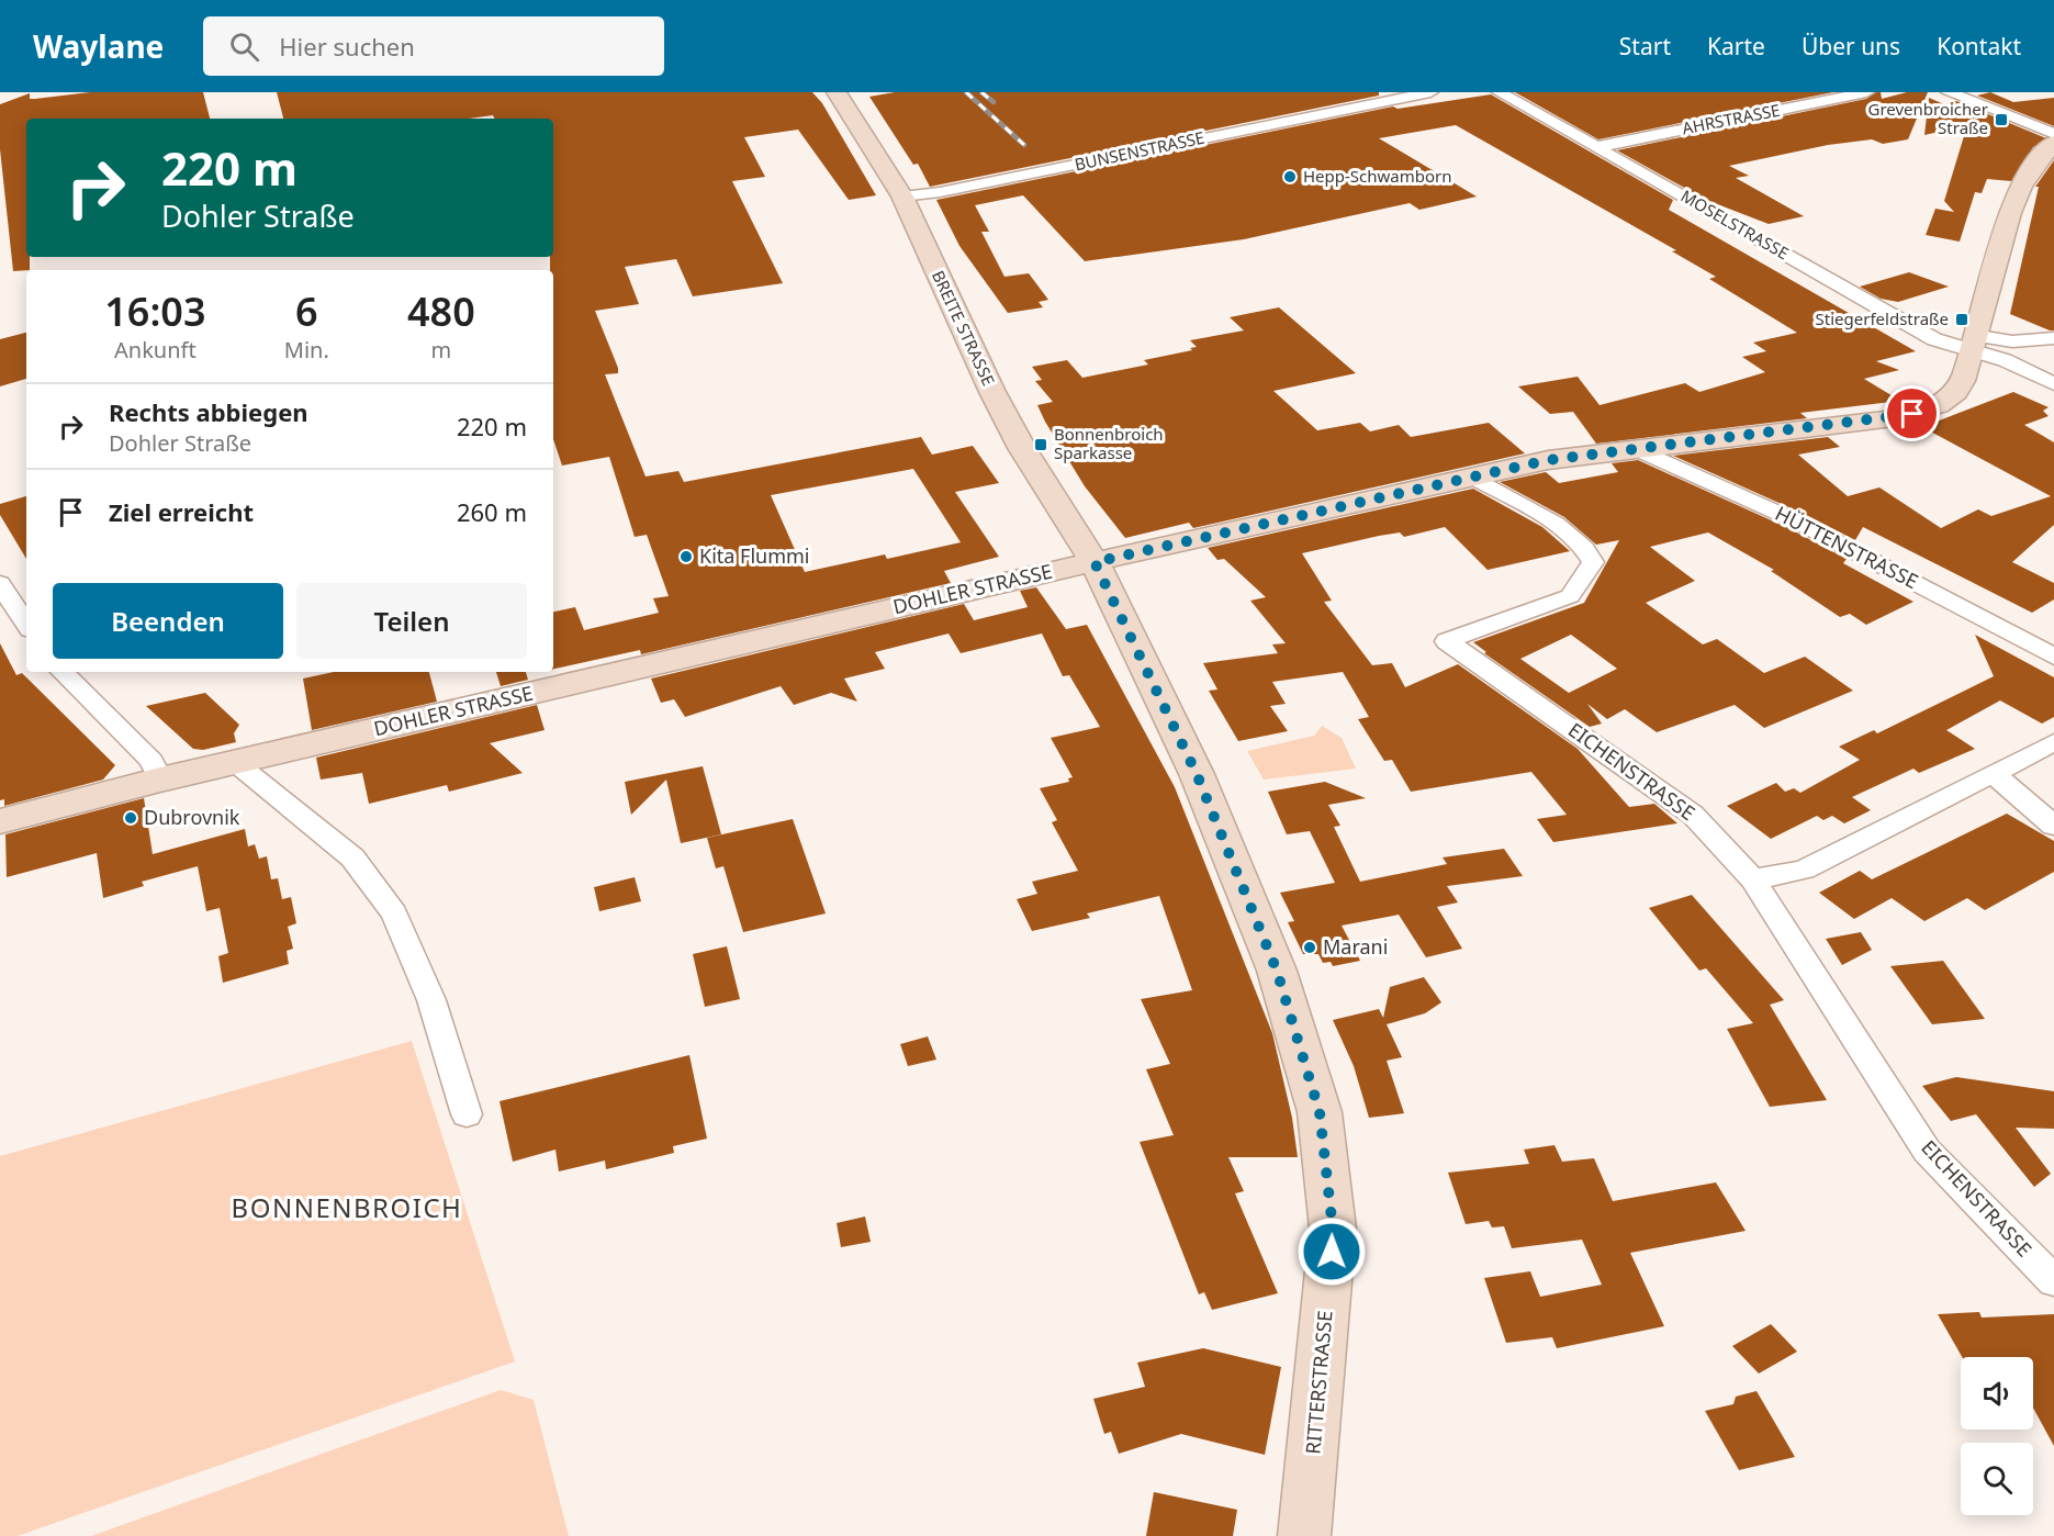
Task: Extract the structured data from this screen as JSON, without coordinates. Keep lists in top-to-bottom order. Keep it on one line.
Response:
{"streets":{"main road":["BREITE STRASSE","DOHLER STRASSE","RITTERSTRASSE"],"street":["AHRSTRASSE","BUNSENSTRASSE","MOSELSTRASSE","HÜTTENSTRASSE","EICHENSTRASSE"]},"crossings":[["AHRSTRASSE","MOSELSTRASSE"],["BUNSENSTRASSE","BREITE STRASSE"],["MOSELSTRASSE","DOHLER STRASSE"],["BREITE STRASSE","DOHLER STRASSE"],["BREITE STRASSE","RITTERSTRASSE"],["HÜTTENSTRASSE","DOHLER STRASSE"],["DOHLER STRASSE","EICHENSTRASSE"],["DOHLER STRASSE","RITTERSTRASSE"]],"districts":["BONNENBROICH"],"places":{"transit":["Grevenbroicher Straße","Stiegerfeldstraße","Bonnenbroich Sparkasse"],"other":["Hepp-Schwamborn","Kita Flummi","Dubrovnik","Marani"]},"page":{"header":"Waylane","search":"Hier suchen","nav":["Start","Karte","Über uns","Kontakt"],"turn":["220 m","Dohler Straße"],"eta":["16:03","Ankunft","6","Min.","480","m"],"list":[{"name":"Rechts abbiegen","note":"Dohler Straße","value":"220 m"},{"name":"Ziel erreicht","value":"260 m"}],"buttons":["Beenden","Teilen"]}}
